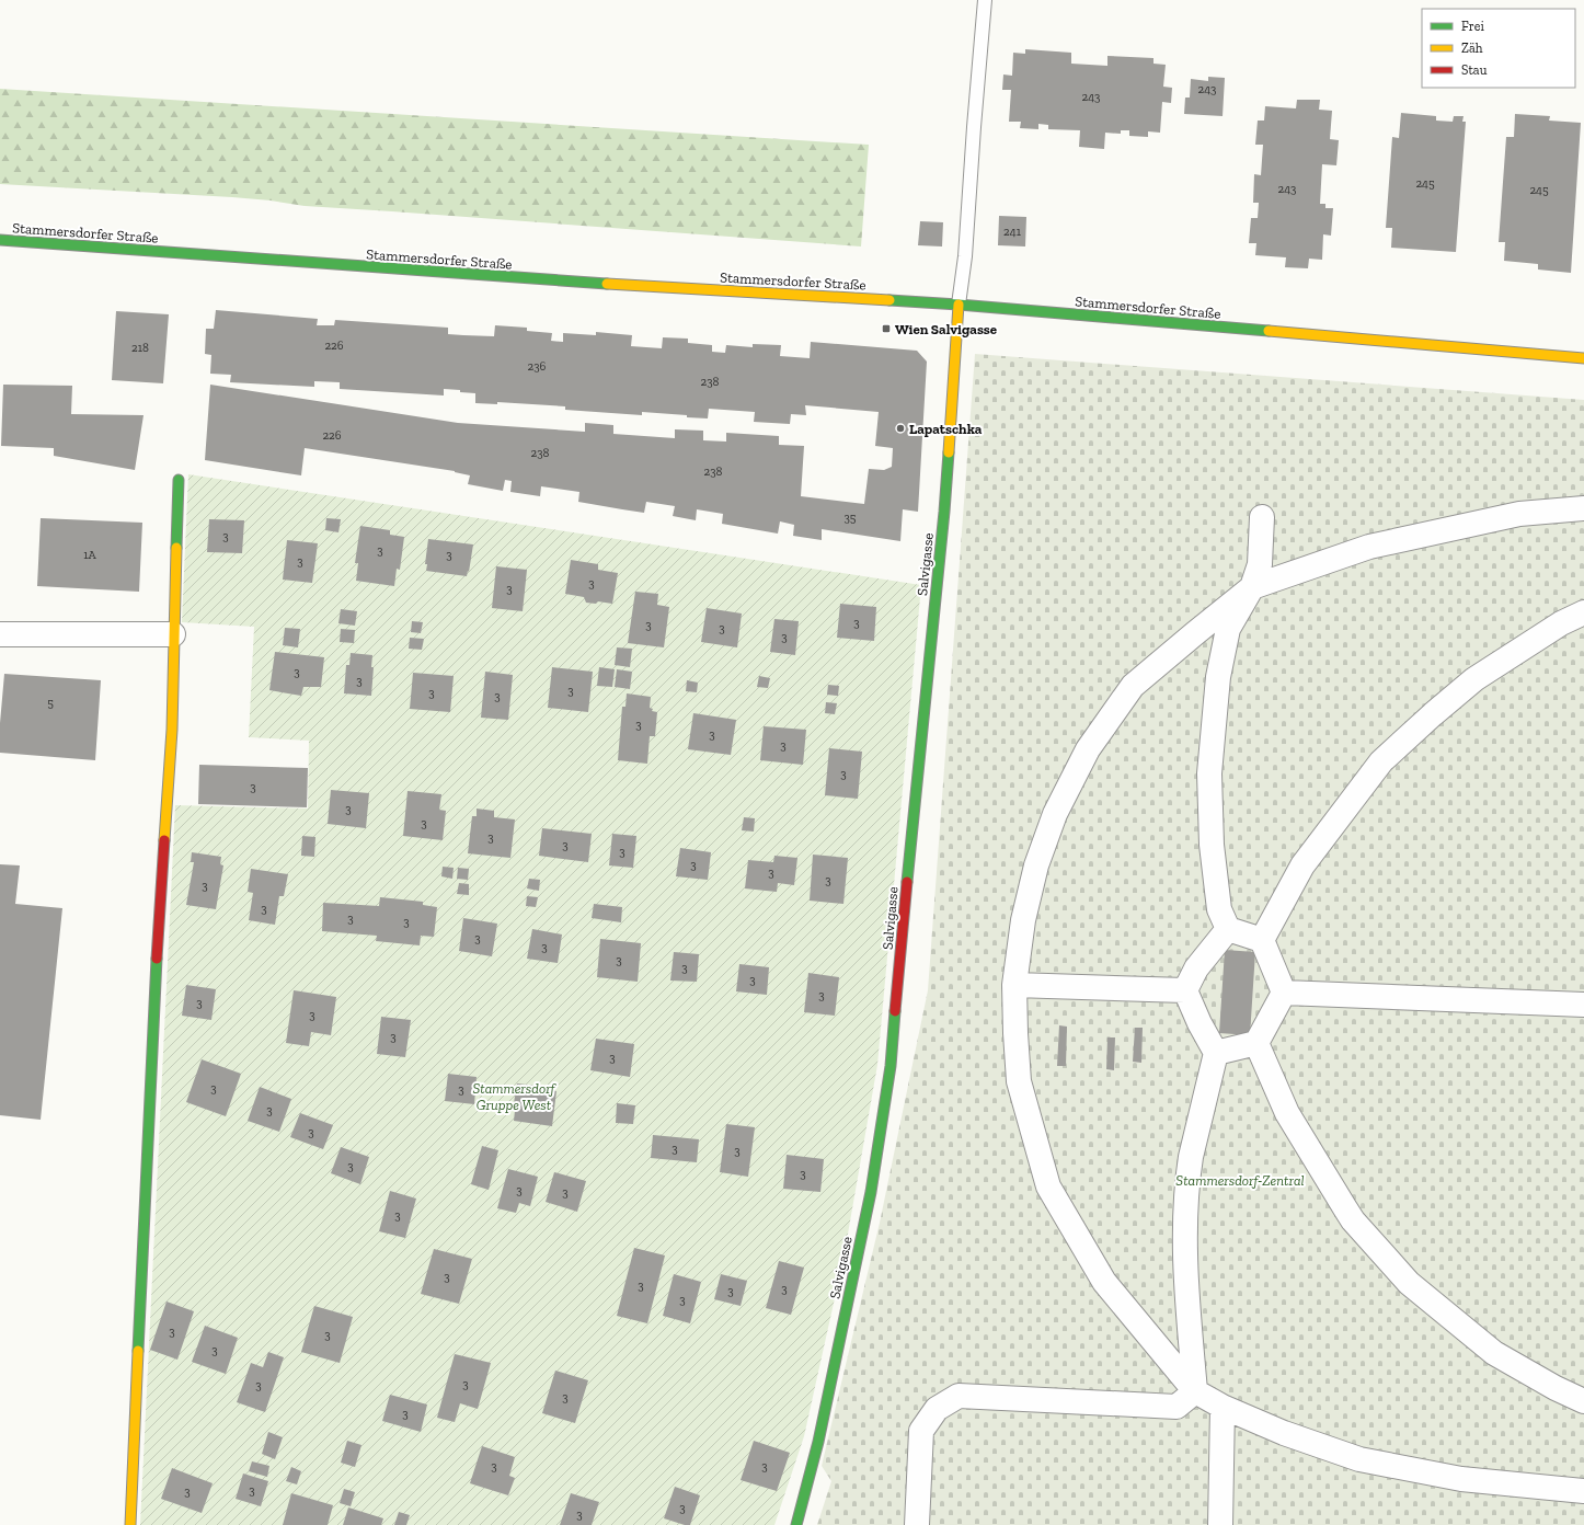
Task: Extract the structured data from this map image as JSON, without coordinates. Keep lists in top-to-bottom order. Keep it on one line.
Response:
{"streets":{"street":["Stammersdorfer Straße","Salvigasse"]},"crossings":[["Stammersdorfer Straße","Salvigasse"]],"parks":["Stammersdorf Gruppe West","Stammersdorf-Zentral"],"places":{"transit":["Wien Salvigasse"],"other":["Lapatschka"]},"house_numbers":["243","243","245","243","245","241","226","218","236","238","226","238","238","35","3","3","1A","3","3","3","3","3","3","3","3","3","3","3","3","3","5","3","3","3","3","3","3","3","3","3","3","3","3","3","3","3","3","3","3","3","3","3","3","3","3","3","3","3","3","3","3","3","3","3","3","3","3","3","3","3","3","3","3","3","3","3","3","3","3","3","3","3","3","3","3","3","3"],"legend":["Frei","Zäh","Stau"]}
